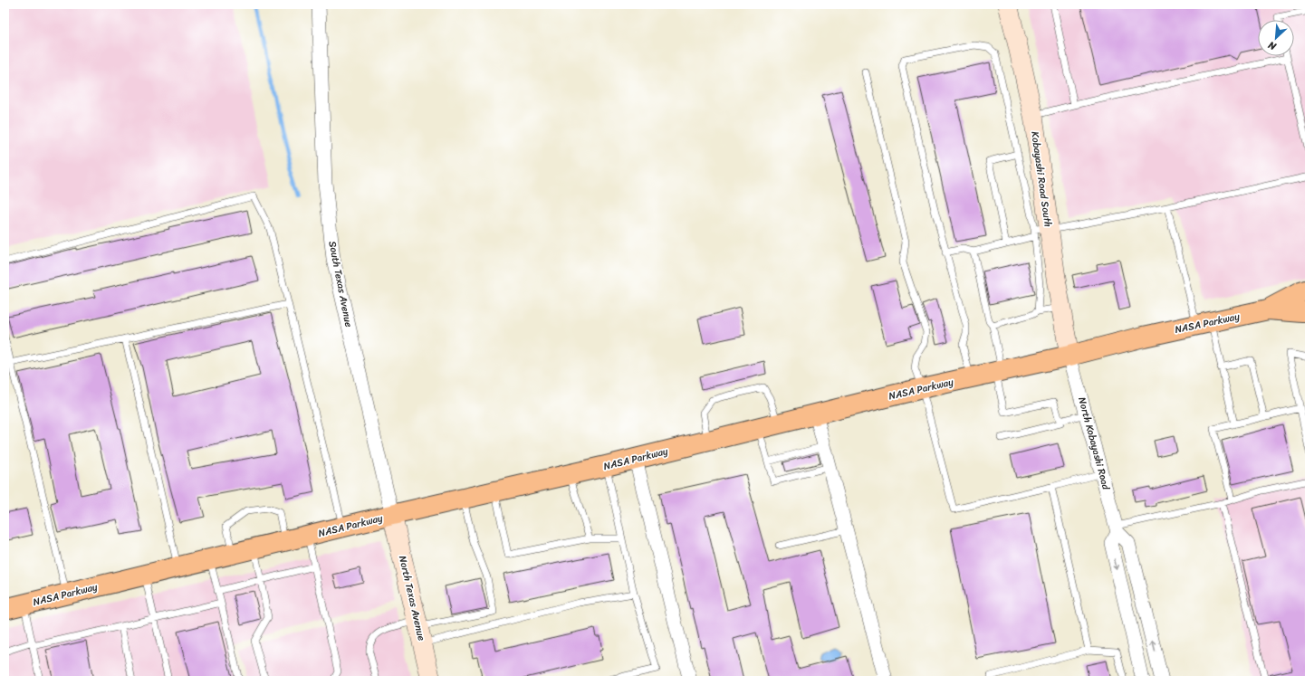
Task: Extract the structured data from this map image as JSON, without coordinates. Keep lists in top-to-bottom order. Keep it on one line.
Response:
{"streets":{"main road":["NASA Parkway"],"street":["Kobayashi Road South","South Texas Avenue","North Kobayashi Road","North Texas Avenue"]},"crossings":[["Kobayashi Road South","NASA Parkway"],["Kobayashi Road South","North Kobayashi Road"],["South Texas Avenue","NASA Parkway"],["South Texas Avenue","North Texas Avenue"],["NASA Parkway","North Kobayashi Road"],["NASA Parkway","North Texas Avenue"]],"north":"bottom left"}
